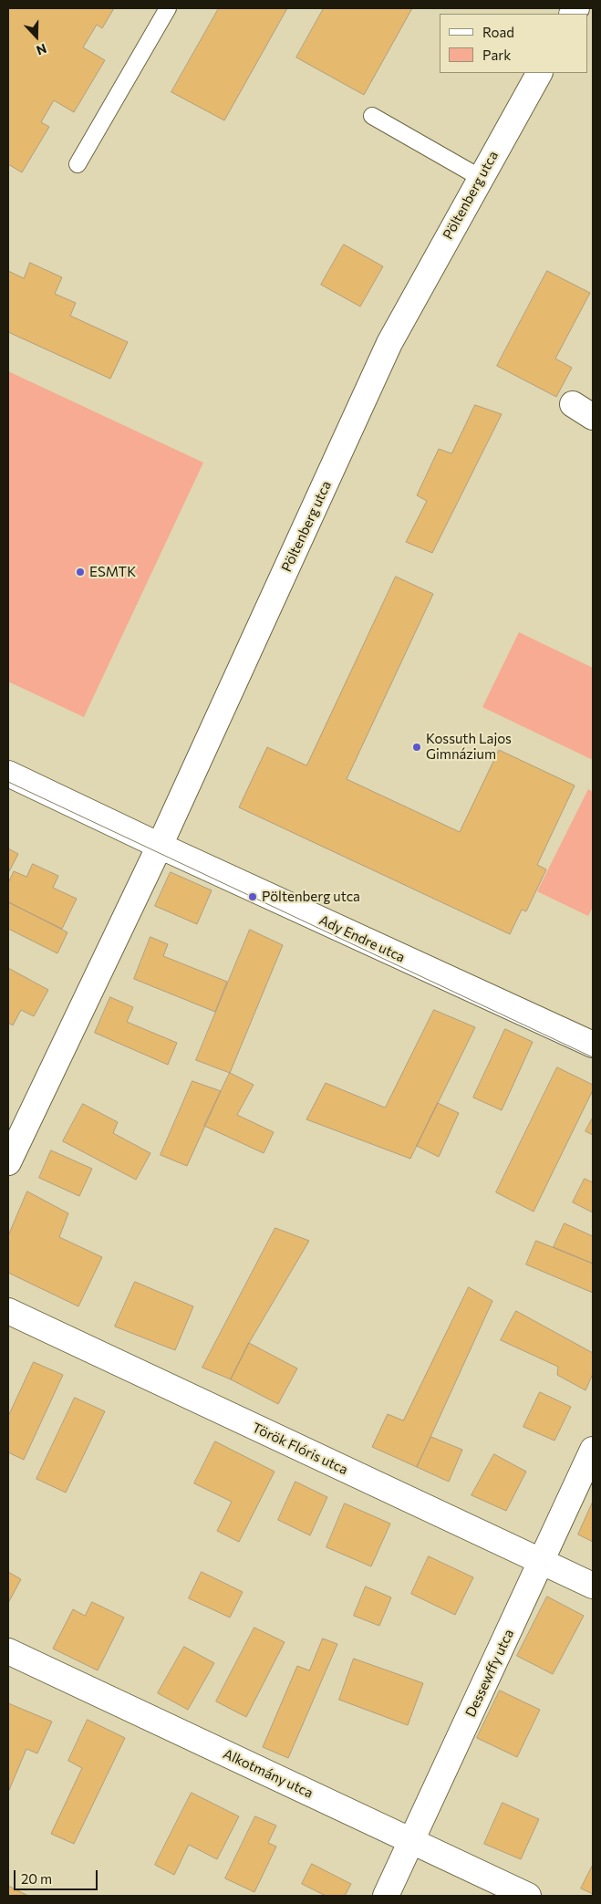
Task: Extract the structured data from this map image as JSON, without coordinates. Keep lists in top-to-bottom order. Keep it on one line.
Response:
{"streets":{"street":["Pöltenberg utca","Ady Endre utca","Török Flóris utca","Dessewffy utca","Alkotmány utca"]},"crossings":[["Pöltenberg utca","Ady Endre utca"],["Török Flóris utca","Dessewffy utca"],["Dessewffy utca","Alkotmány utca"]],"places":["ESMTK","Kossuth Lajos Gimnázium","Pöltenberg utca"],"legend":["Road","Park"],"scale_bar":"20 m","north":"bottom"}
